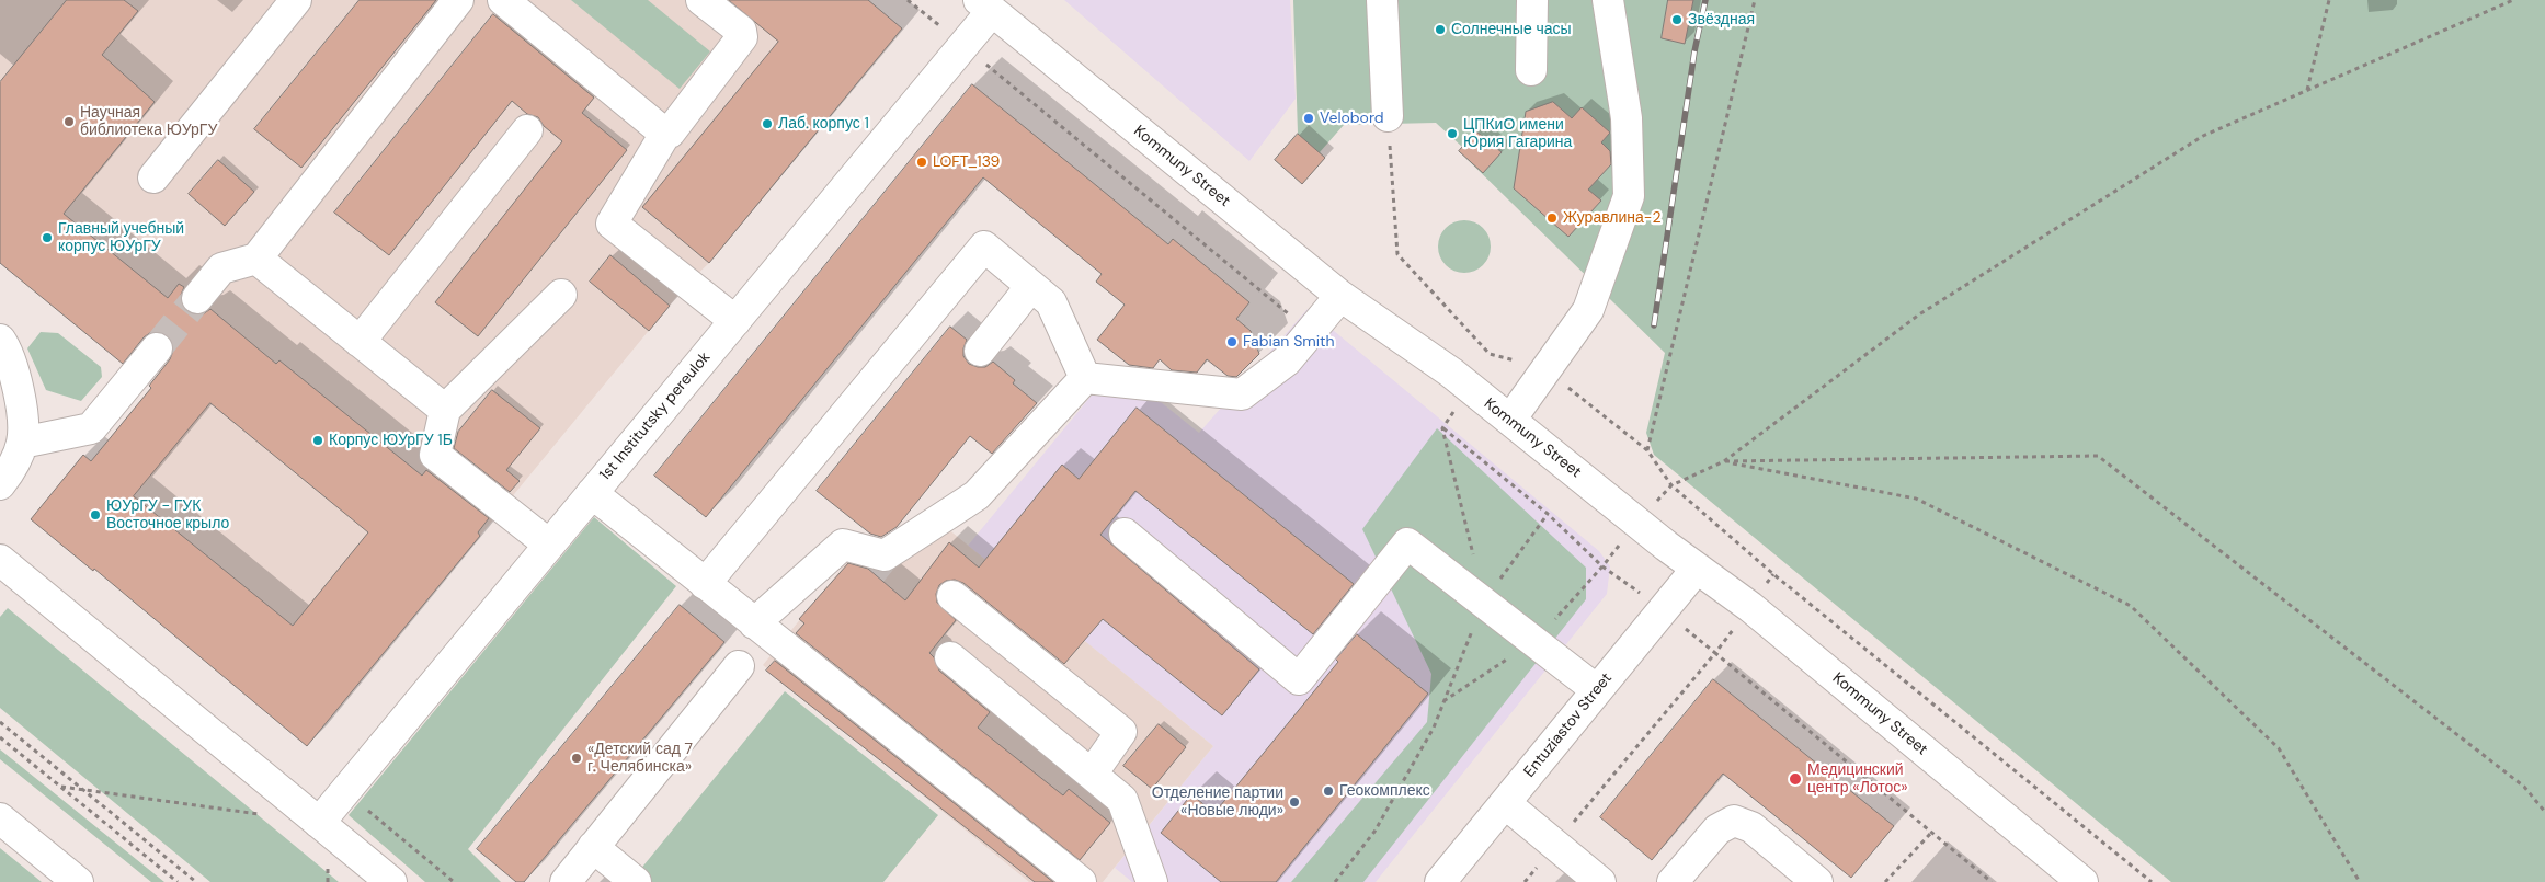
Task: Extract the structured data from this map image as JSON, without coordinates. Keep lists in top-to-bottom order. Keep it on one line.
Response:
{"streets":{"street":["Kommuny Street","1st Institutsky pereulok","Entuziastov Street"]},"crossings":[["Kommuny Street","1st Institutsky pereulok"],["Kommuny Street","Entuziastov Street"]],"places":["Звёздная","Солнечные часы","Velobord","Научная библиотека ЮУрГУ","Лаб. корпус 1","ЦПКиО имени Юрия Гагарина","LOFT_139","Журавлина-2","Главный учебный корпус ЮУрГУ","Fabian Smith","Корпус ЮУрГУ 1Б","ЮУрГУ - ГУК Восточное крыло","«Детский сад 7 г. Челябинска»","Медицинский центр «Лотос»","Геокомплекс","Отделение партии «Новые люди»"]}
